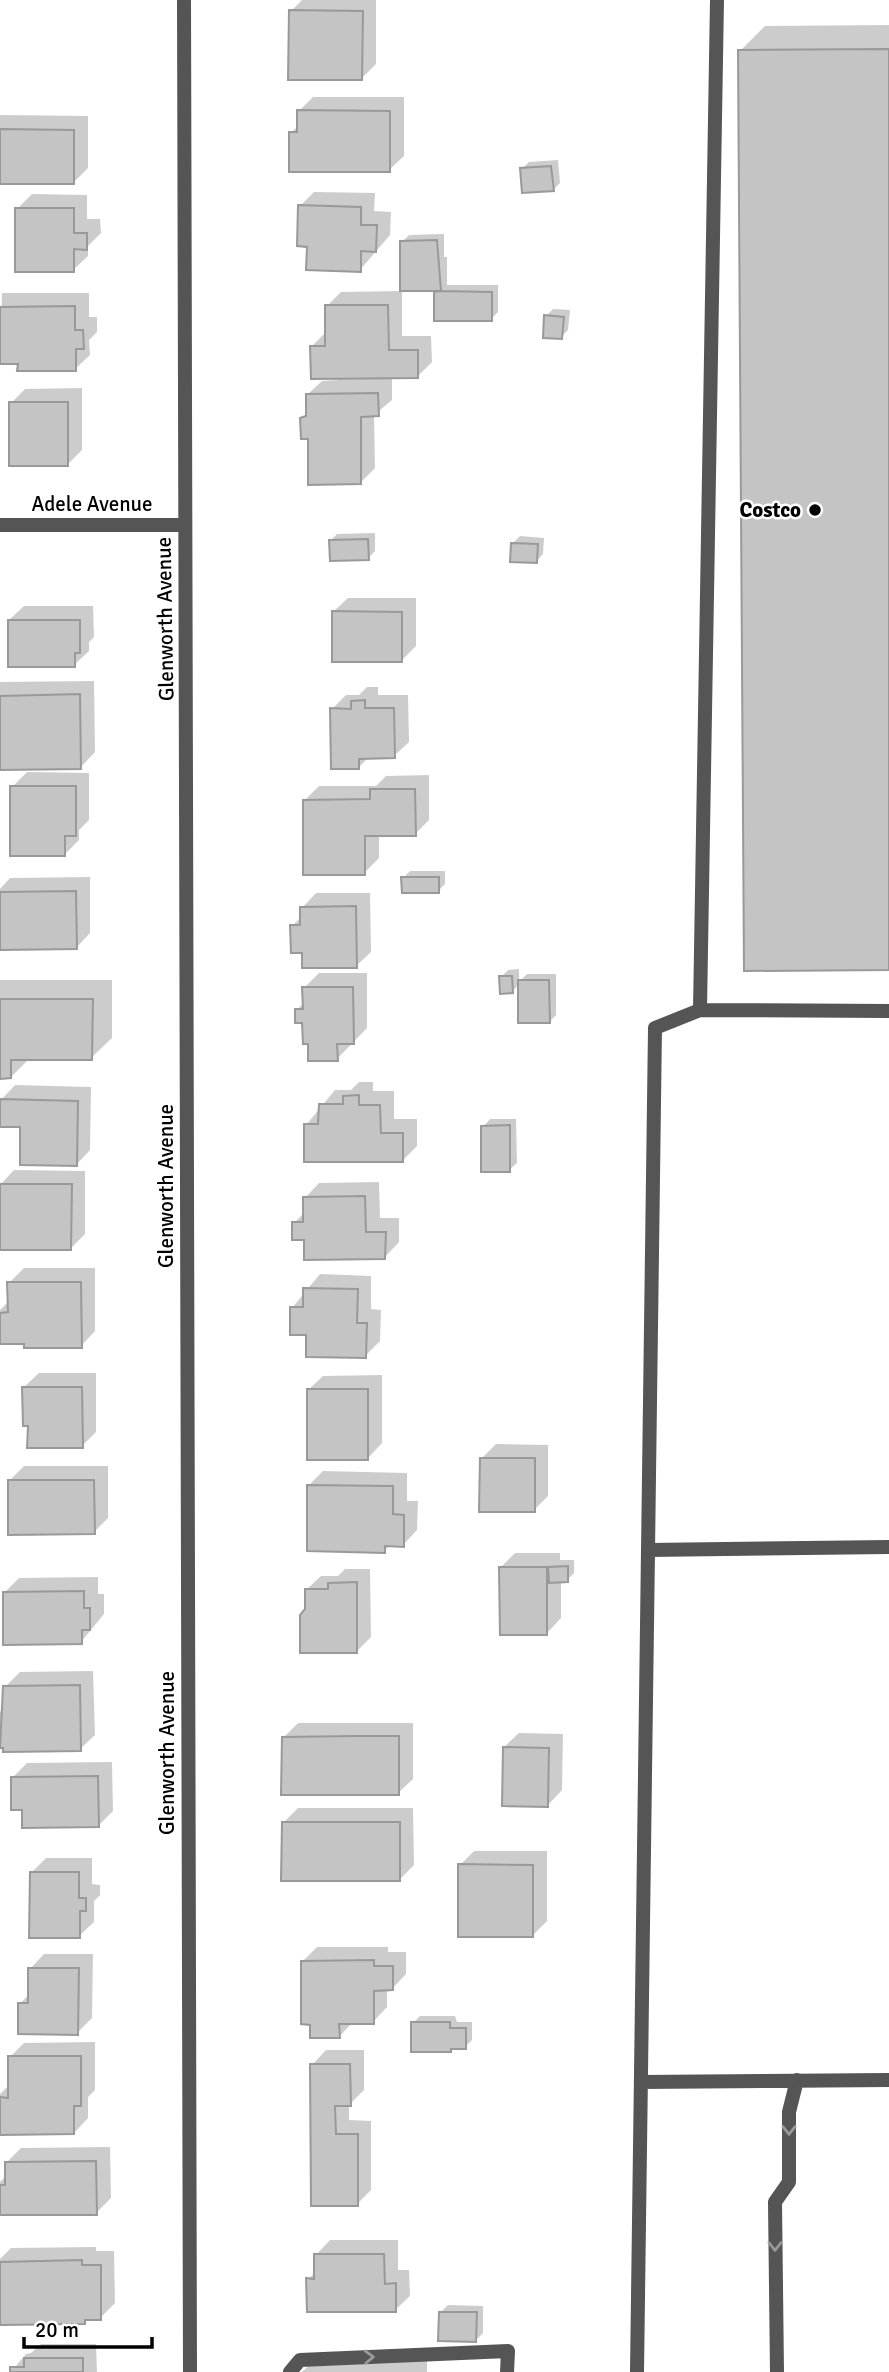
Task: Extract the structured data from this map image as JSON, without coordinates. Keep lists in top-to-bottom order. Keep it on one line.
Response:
{"streets":{"street":["Adele Avenue","Glenworth Avenue"]},"crossings":[["Adele Avenue","Glenworth Avenue"]],"places":["Costco"],"scale_bar":"20 m"}
